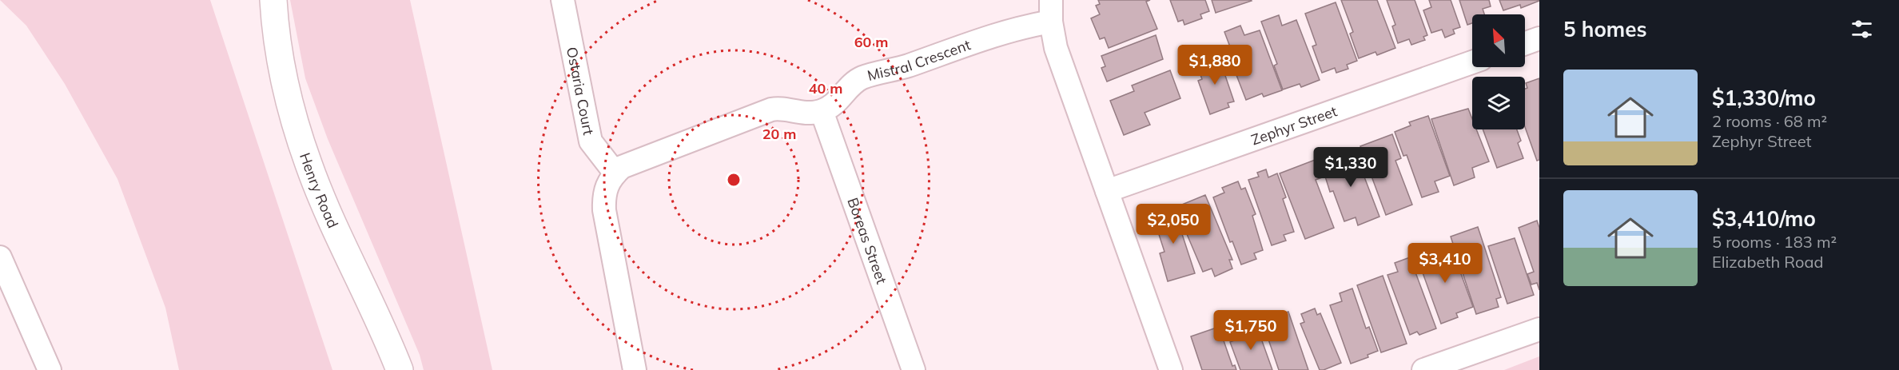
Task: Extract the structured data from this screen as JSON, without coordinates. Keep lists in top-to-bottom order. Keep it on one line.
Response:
{"streets":{"main road":["Henry Road"],"street":["Mistral Crescent","Ostaria Court","Zephyr Street","Boreas Street"]},"crossings":[["Mistral Crescent","Zephyr Street"],["Mistral Crescent","Boreas Street"]],"north":"top left","page":{"heading":"5 homes","price":["$1,880","$1,330","$2,050","$3,410","$1,750"],"list":[{"name":"$1,330/mo","note":"2 rooms · 68 m² · Zephyr Street"},{"name":"$3,410/mo","note":"5 rooms · 183 m² · Elizabeth Road"}]},"rings":["60 m","40 m","20 m"]}
